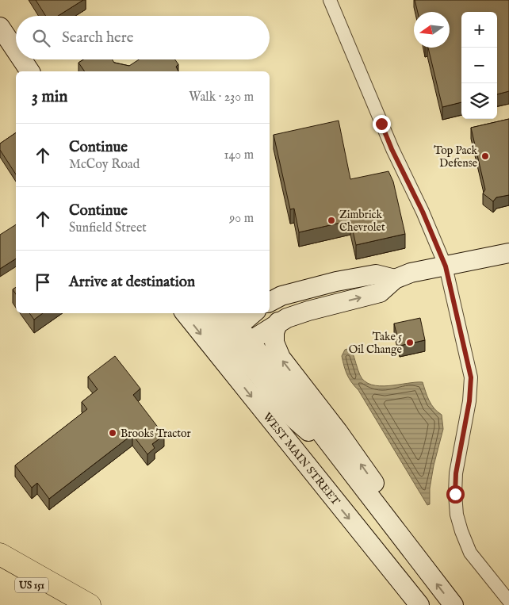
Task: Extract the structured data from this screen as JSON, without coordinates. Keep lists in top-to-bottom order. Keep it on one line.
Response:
{"streets":{"highway":["US 151"],"main road":["WEST MAIN STREET"]},"places":["Top Pack Defense","Zimbrick Chevrolet","Take 5 Oil Change","Brooks Tractor"],"north":"left","page":{"map_buttons":["+","−"],"search":"Search here","heading":["3 min","Walk · 230 m"],"list":[["Continue","McCoy Road","140 m"],["Continue","Sunfield Street","90 m"],"Arrive at destination"]}}
